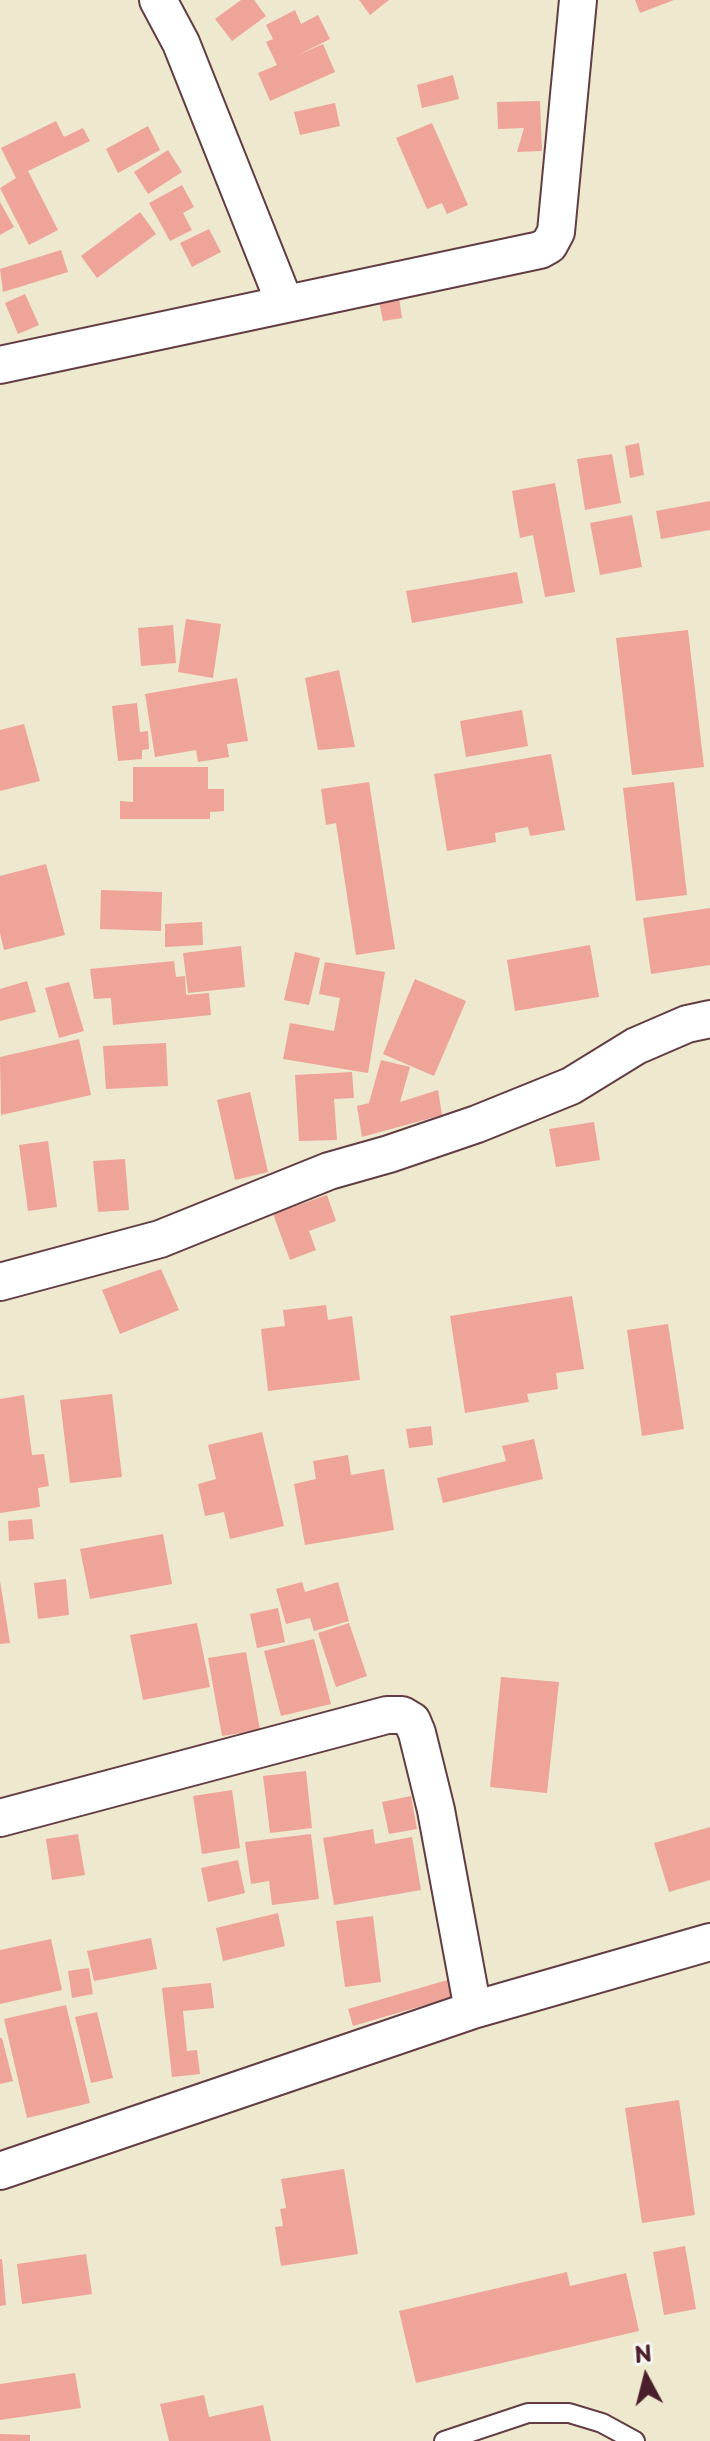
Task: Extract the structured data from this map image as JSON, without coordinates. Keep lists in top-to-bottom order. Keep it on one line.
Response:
{"north":"top"}
